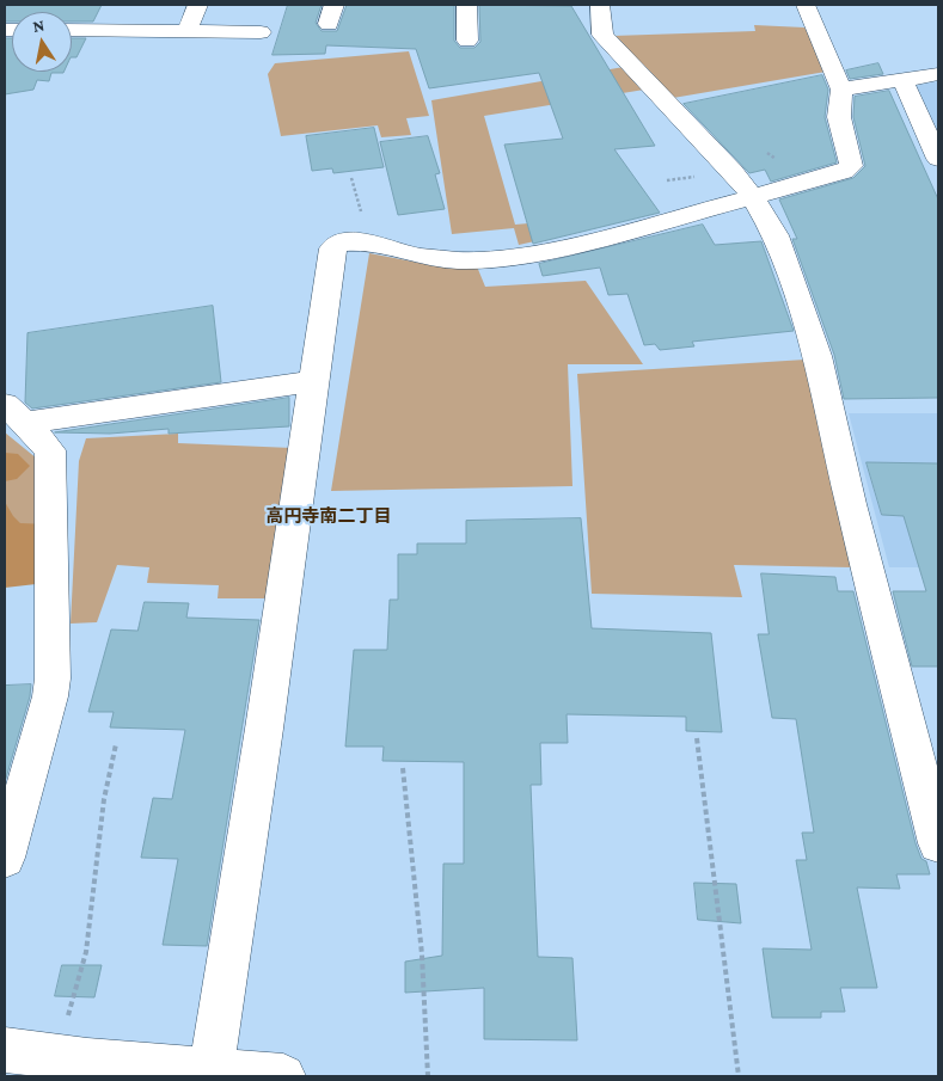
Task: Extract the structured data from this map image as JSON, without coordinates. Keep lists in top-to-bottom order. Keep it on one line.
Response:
{"districts":["高円寺南二丁目"],"north":"top"}
